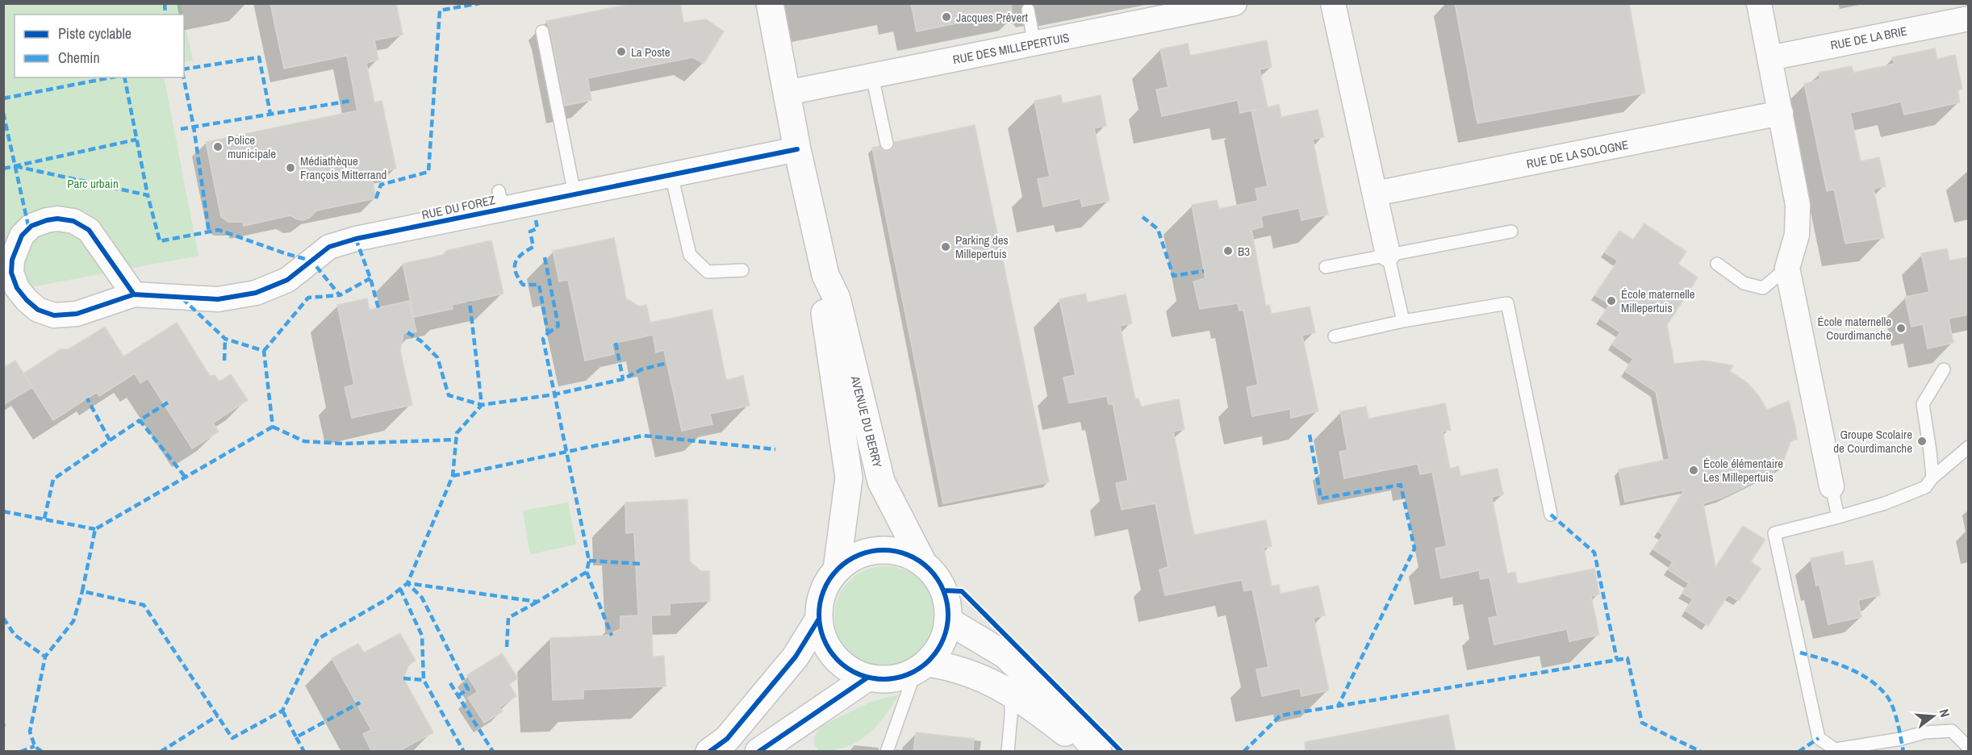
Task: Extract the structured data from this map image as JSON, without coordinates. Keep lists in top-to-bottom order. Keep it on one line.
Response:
{"streets":{"street":["RUE DE LA BRIE","RUE DES MILLEPERTUIS","RUE DE LA SOLOGNE","RUE DU FOREZ","AVENUE DU BERRY"]},"crossings":[["RUE DES MILLEPERTUIS","AVENUE DU BERRY"],["RUE DU FOREZ","AVENUE DU BERRY"]],"parks":["Parc urbain"],"places":["Jacques Prévert","La Poste","Police municipale","Médiathèque François Mitterrand","Parking des Millepertuis","B3","École maternelle Millepertuis","École maternelle Courdimanche","Groupe Scolaire de Courdimanche","École élémentaire Les Millepertuis"],"legend":["Piste cyclable","Chemin"],"north":"right"}
